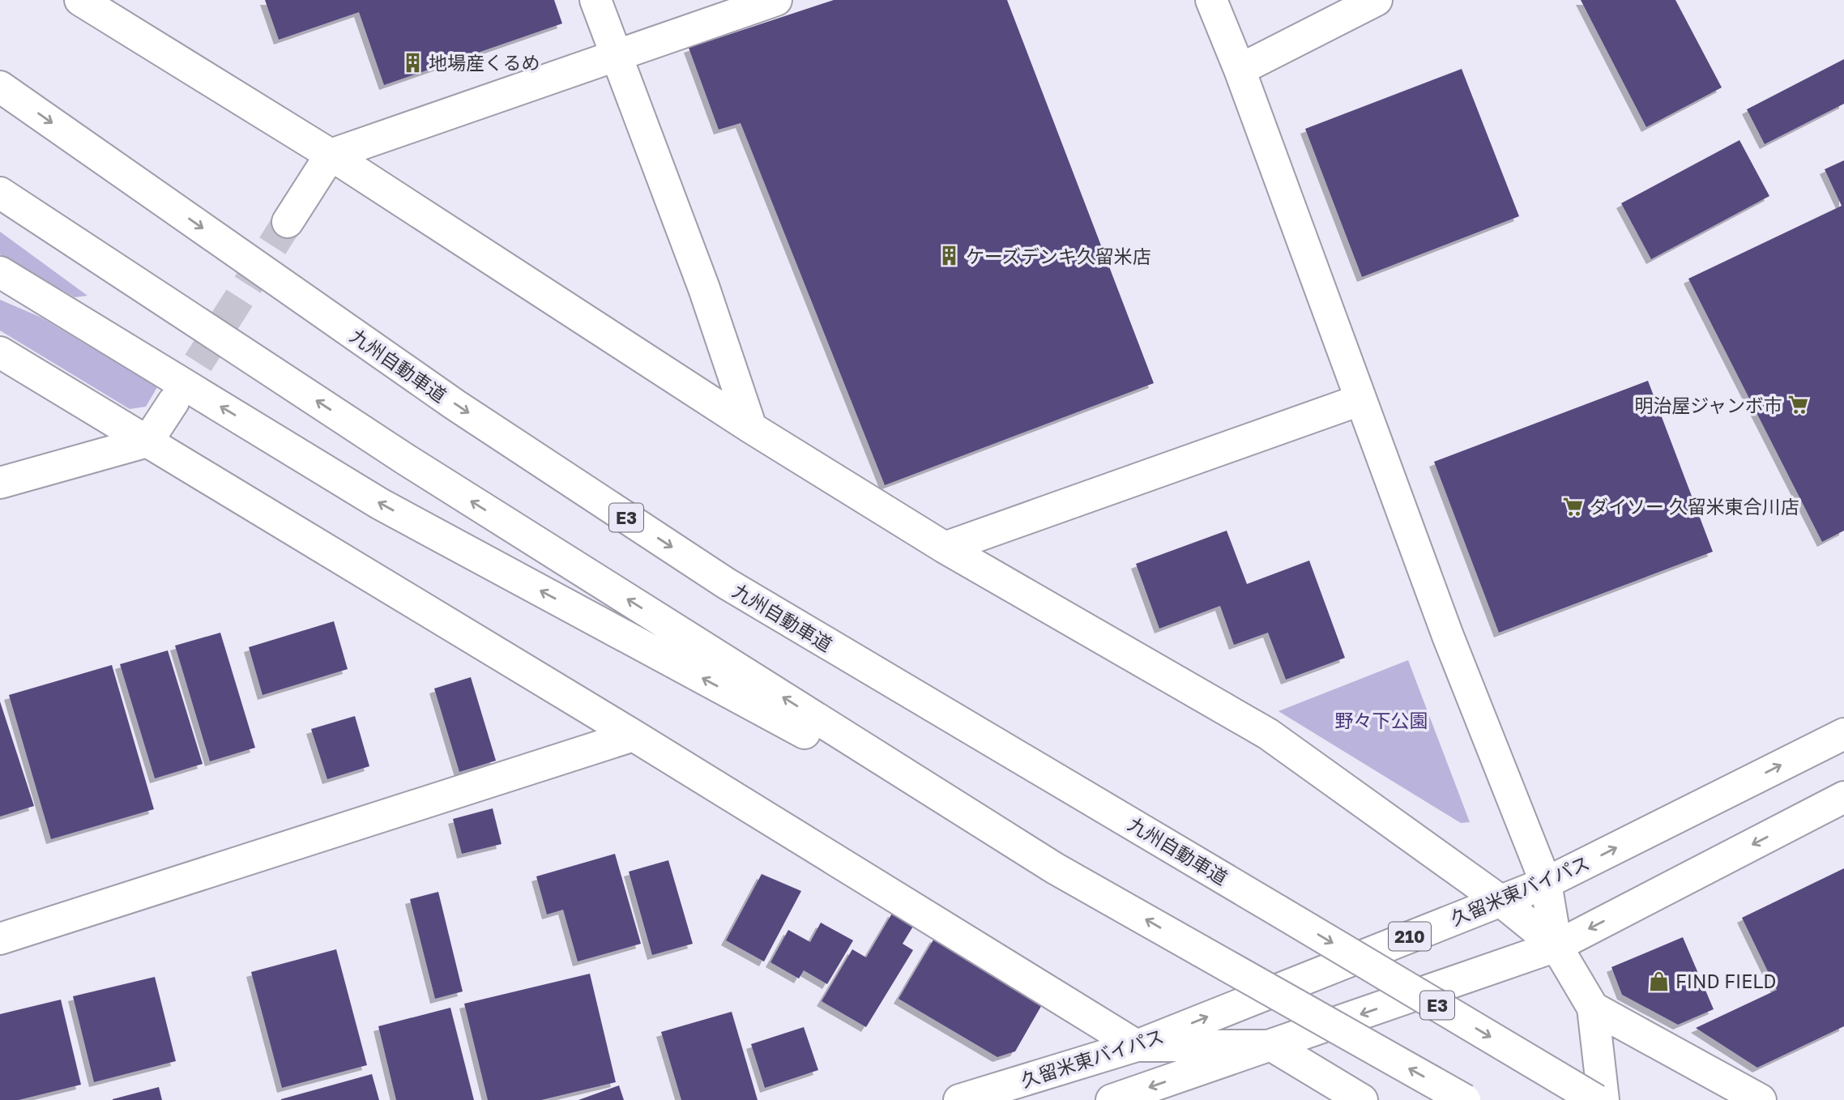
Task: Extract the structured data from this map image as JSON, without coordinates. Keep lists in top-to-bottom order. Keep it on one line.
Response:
{"streets":{"main road":["九州自動車道","E3","久留米東バイパス","210"]},"parks":["野々下公園"],"places":{"building":["地場産くるめ","ケーズデンキ久留米店"],"supermarket":["明治屋ジャンボ市","ダイソー 久留米東合川店"],"shop":["FIND FIELD"]}}
